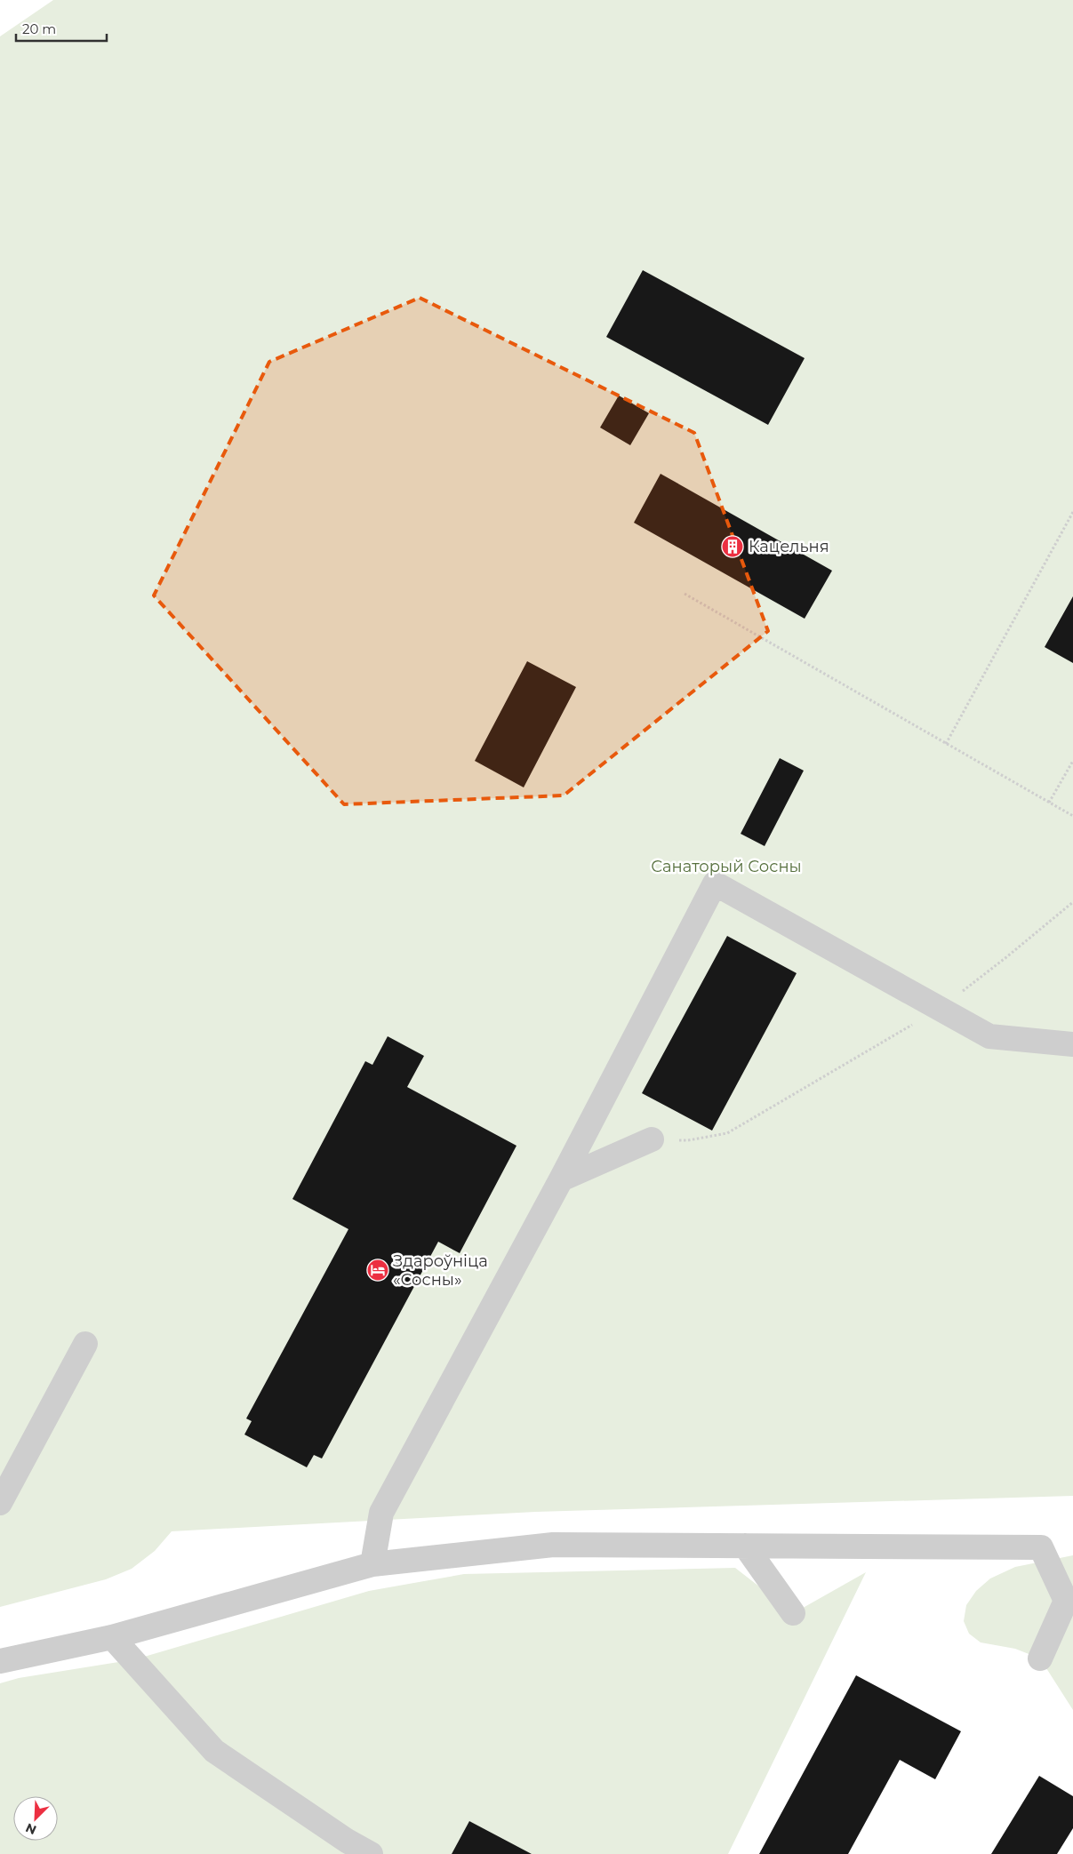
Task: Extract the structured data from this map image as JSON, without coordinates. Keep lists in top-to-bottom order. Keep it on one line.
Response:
{"parks":["Санаторый Сосны"],"places":{"building":["Кацельня"],"hotel":["Здароўніца «Сосны»"]},"scale_bar":"20 m","north":"bottom left"}
